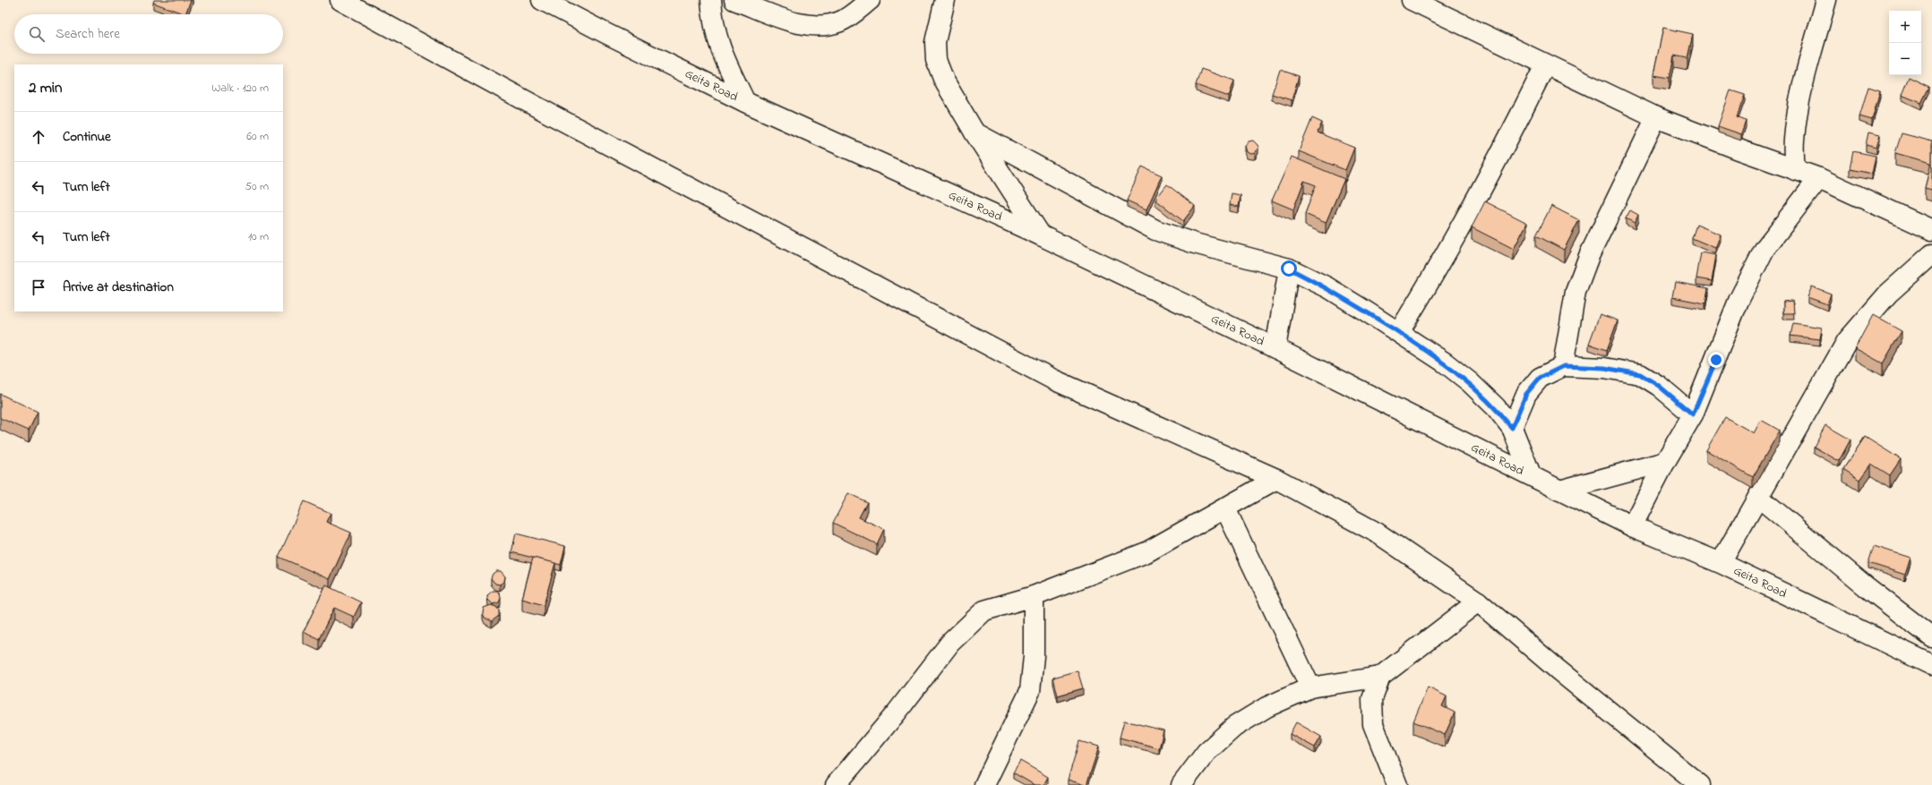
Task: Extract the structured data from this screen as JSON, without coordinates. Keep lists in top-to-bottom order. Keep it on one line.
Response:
{"streets":{"main road":["Geita Road"]},"page":{"map_buttons":["+","−"],"search":"Search here","heading":["2 min","Walk · 120 m"],"list":[["Continue","60 m"],["Turn left","50 m"],["Turn left","10 m"],"Arrive at destination"]}}
